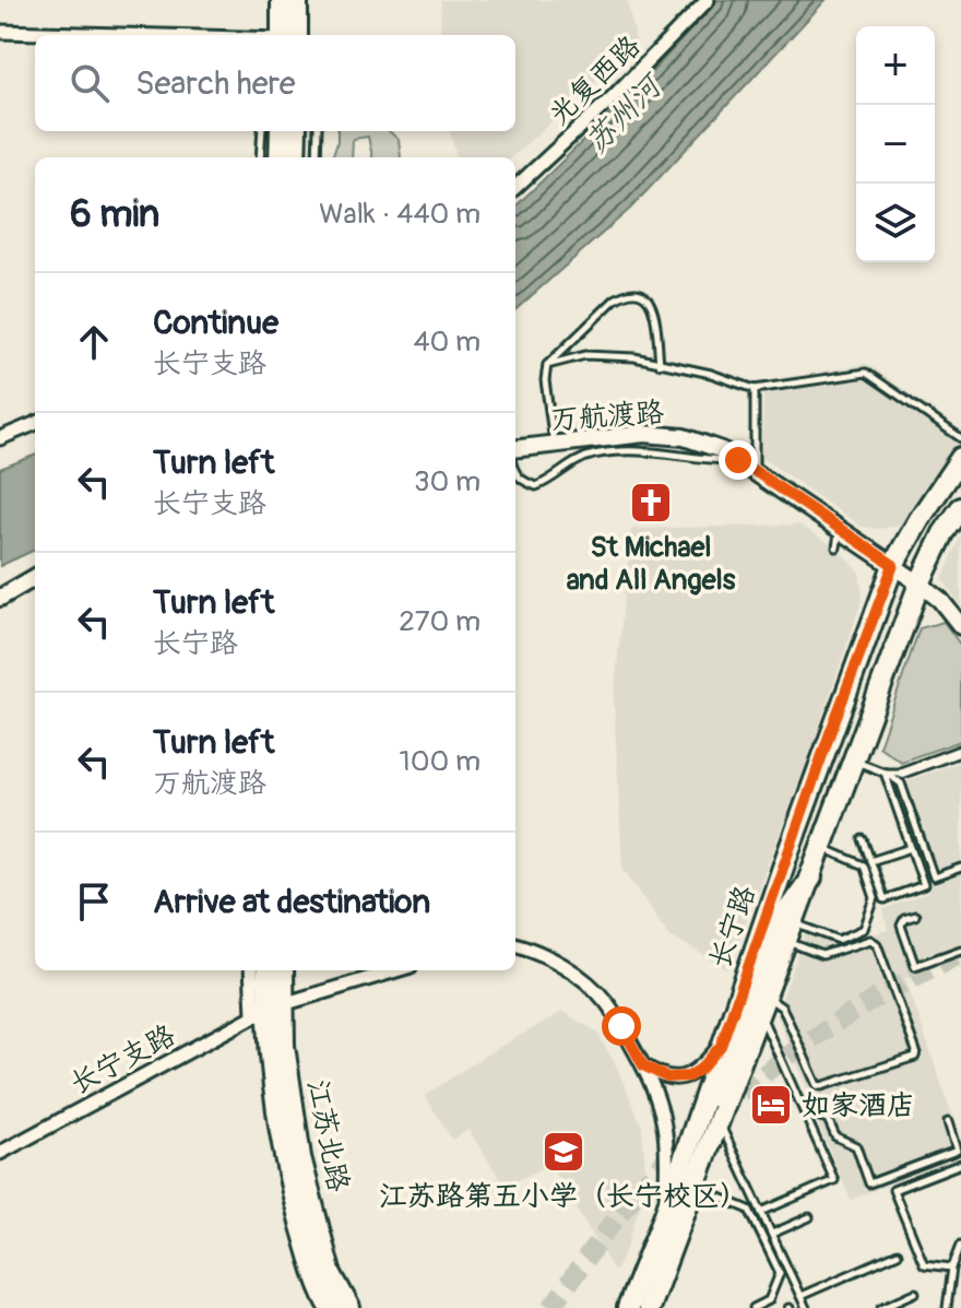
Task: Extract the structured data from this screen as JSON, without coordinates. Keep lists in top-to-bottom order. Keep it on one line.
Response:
{"streets":{"main road":["长宁路","江苏北路"],"street":["光复西路","万航渡路","长宁支路"]},"crossings":[["万航渡路","长宁路"],["长宁支路","江苏北路"]],"water":["苏州河"],"places":{"church":["St Michael and All Angels"],"hotel":["如家酒店"],"school or university":["江苏路第五小学（长宁校区）"]},"page":{"map_buttons":["+","−"],"search":"Search here","heading":["6 min","Walk · 440 m"],"list":[["Continue","长宁支路","40 m"],["Turn left","长宁支路","30 m"],["Turn left","长宁路","270 m"],["Turn left","万航渡路","100 m"],"Arrive at destination"]}}
